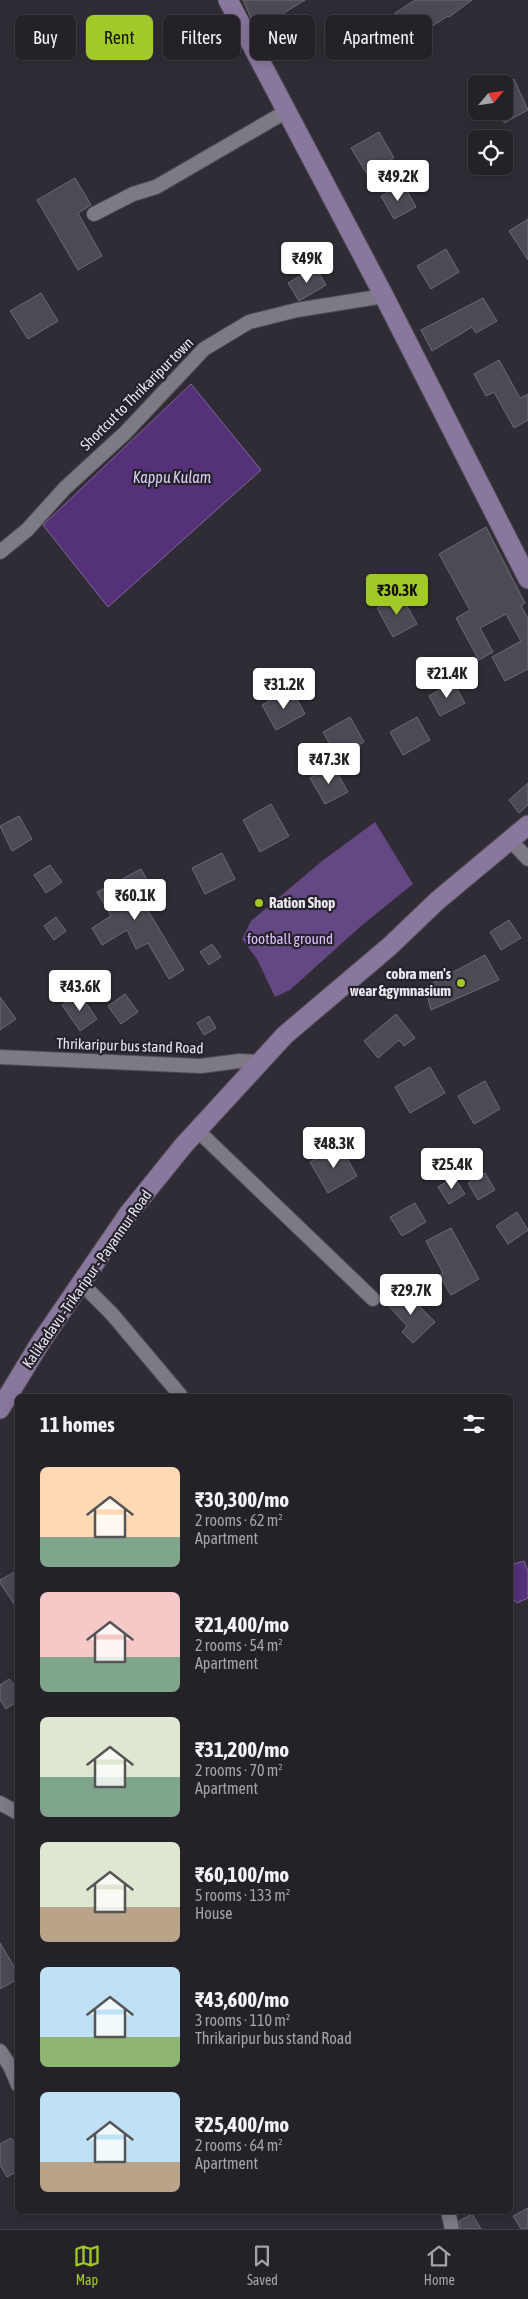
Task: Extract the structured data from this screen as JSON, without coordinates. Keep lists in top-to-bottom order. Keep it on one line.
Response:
{"streets":{"main road":["Kalikadavu -Trikaripur - Payannur Road"],"street":["Shortcut to Thrikaripur town","Thrikaripur bus stand Road"]},"crossings":[["Thrikaripur bus stand Road","Kalikadavu -Trikaripur - Payannur Road"]],"water":["Kappu Kulam"],"parks":["football ground"],"places":["Ration Shop","cobra men's wear &gymnasium"],"north":"top right","page":{"chip":["Buy","Rent","Filters","New","Apartment"],"price":["₹49.2K","₹49K","₹30.3K","₹21.4K","₹31.2K","₹47.3K","₹60.1K","₹43.6K","₹48.3K","₹25.4K","₹29.7K"],"heading":"11 homes","list":[{"name":"₹30,300/mo","note":"2 rooms · 62 m² · Apartment"},{"name":"₹21,400/mo","note":"2 rooms · 54 m² · Apartment"},{"name":"₹31,200/mo","note":"2 rooms · 70 m² · Apartment"},{"name":"₹60,100/mo","note":"5 rooms · 133 m² · House"},{"name":"₹43,600/mo","note":"3 rooms · 110 m² · Thrikaripur bus stand Road"},{"name":"₹25,400/mo","note":"2 rooms · 64 m² · Apartment"}],"tabs":["Map","Saved","Home"]}}
